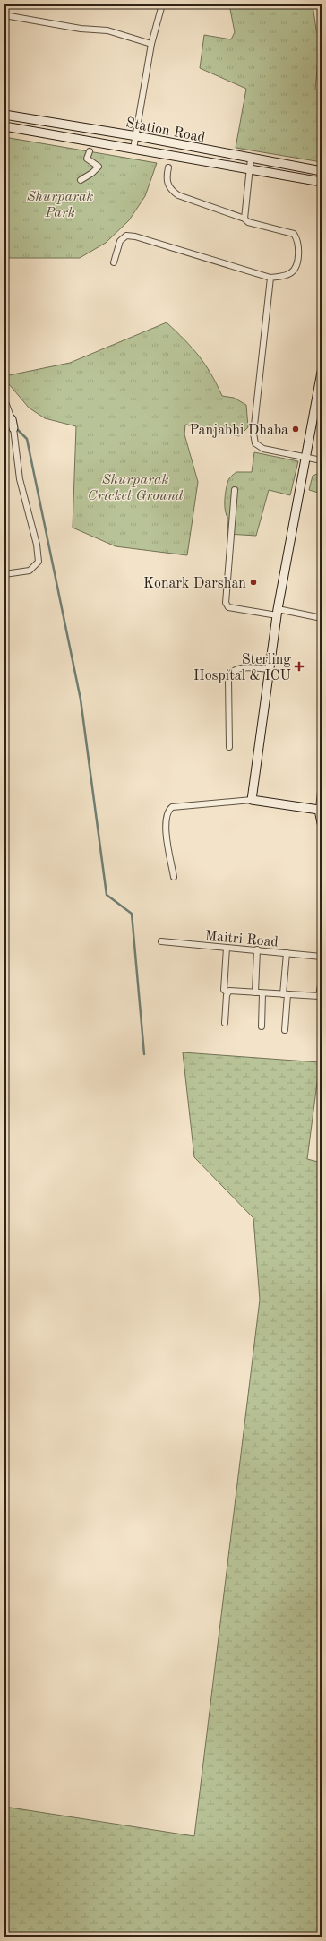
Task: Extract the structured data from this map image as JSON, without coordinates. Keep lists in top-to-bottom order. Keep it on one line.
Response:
{"streets":{"main road":["Station Road"],"street":["Maitri Road"]},"parks":["Shurparak Park","Shurparak Cricket Ground"],"places":{"other":["Panjabhi Dhaba","Konark Darshan"],"health":["Sterling Hospital & ICU"]}}
